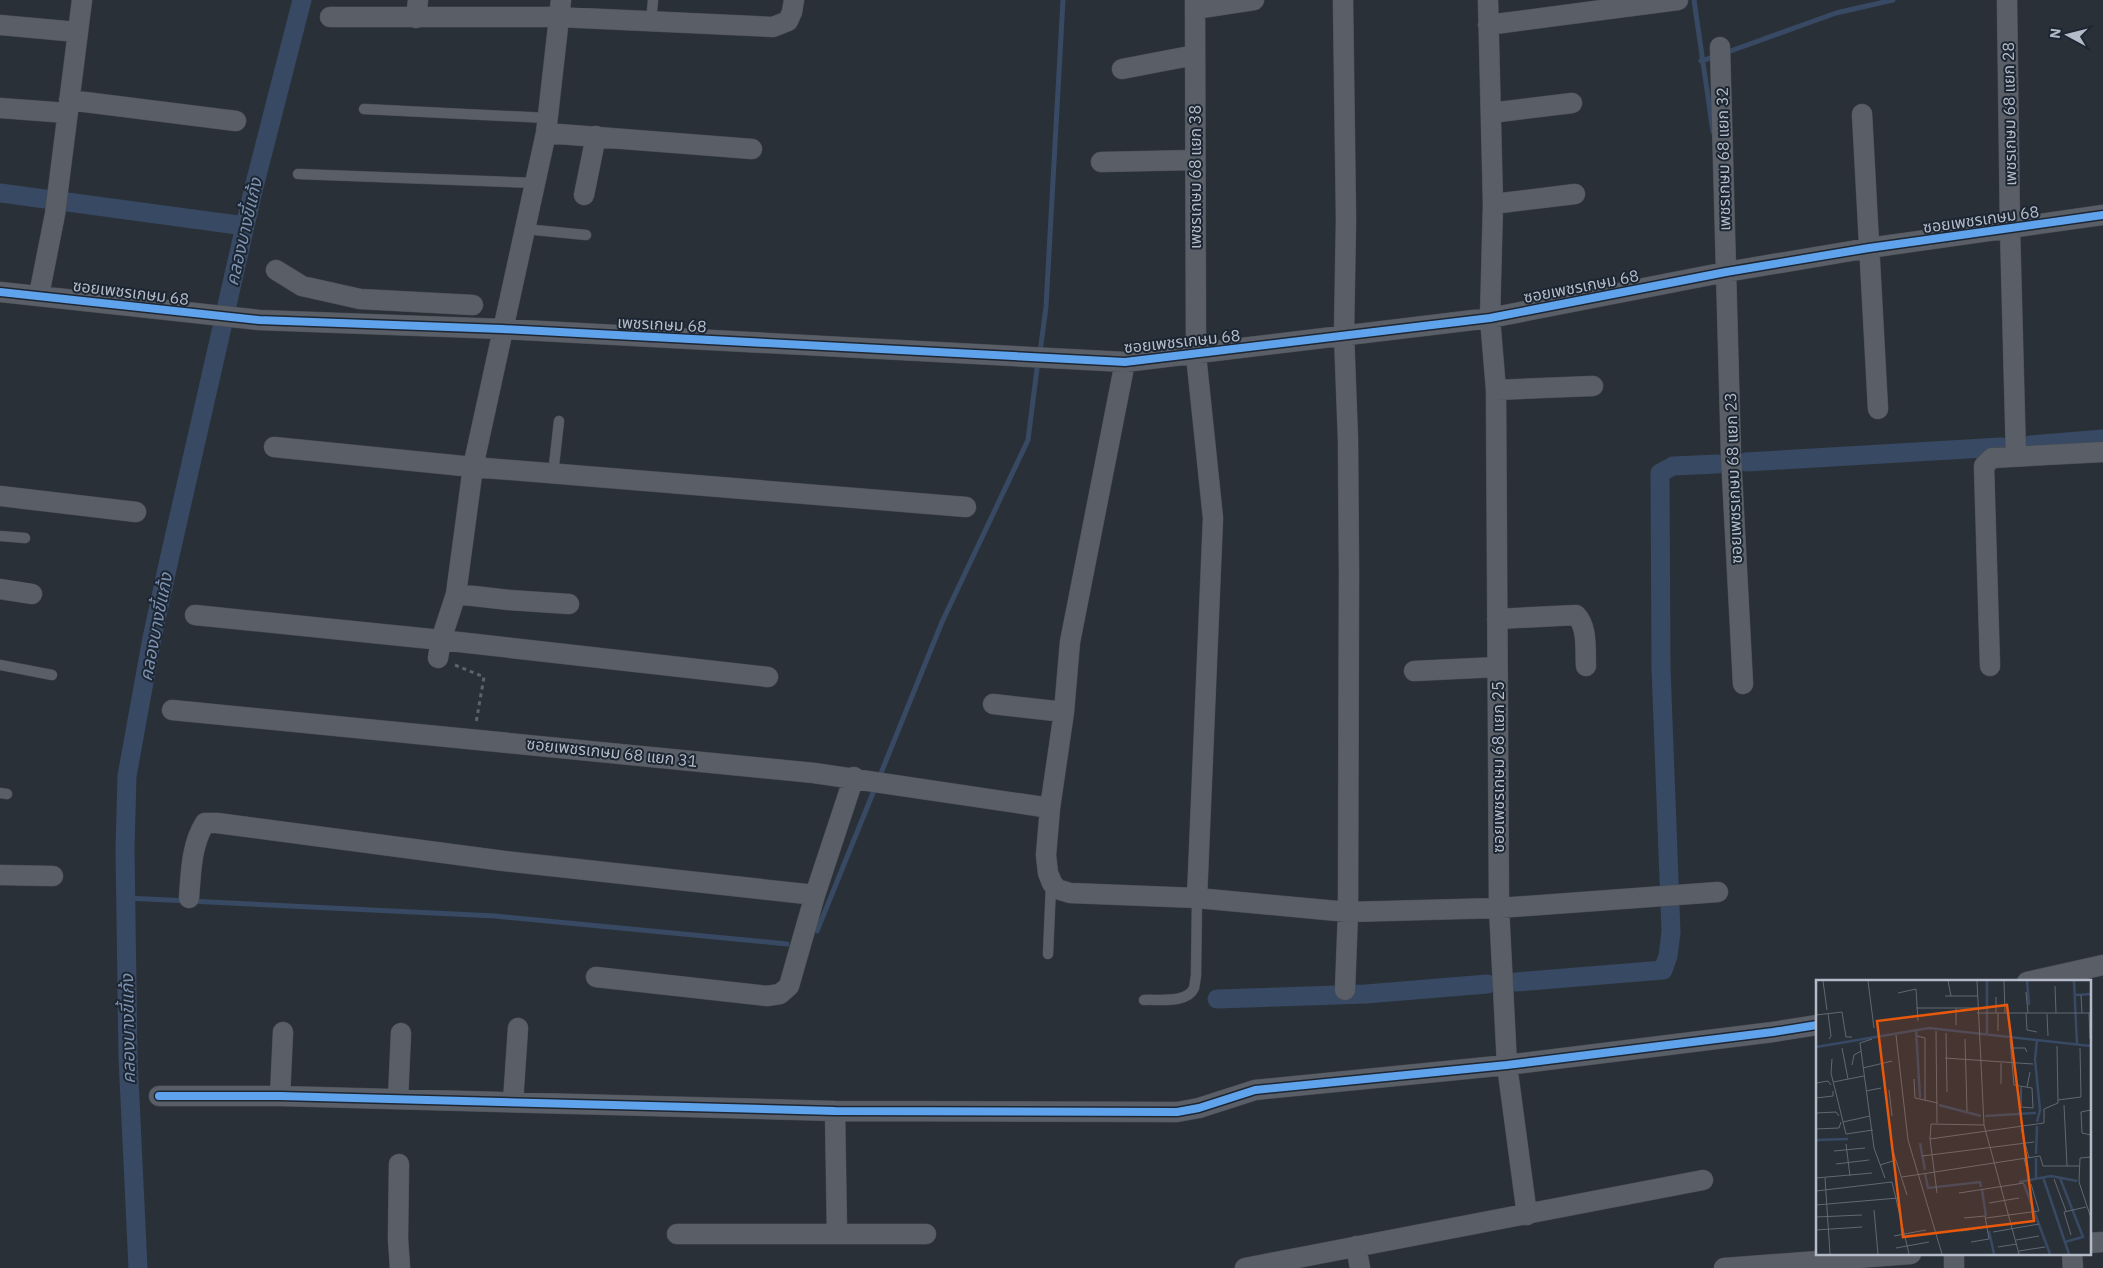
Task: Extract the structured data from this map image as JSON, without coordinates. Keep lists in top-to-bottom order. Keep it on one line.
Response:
{"streets":{"street":["เพชรเกษม 68 แยก 28","เพชรเกษม 68 แยก 32","เพชรเกษม 68 แยก 38","ซอยเพชรเกษม 68","เพชรเกษม 68","ซอยเพชรเกษม 68 แยก 23","ซอยเพชรเกษม 68 แยก 31","ซอยเพชรเกษม 68 แยก 25"]},"crossings":[["เพชรเกษม 68 แยก 28","ซอยเพชรเกษม 68"],["เพชรเกษม 68 แยก 32","ซอยเพชรเกษม 68"],["เพชรเกษม 68 แยก 32","ซอยเพชรเกษม 68 แยก 23"],["เพชรเกษม 68 แยก 38","ซอยเพชรเกษม 68"],["ซอยเพชรเกษม 68","เพชรเกษม 68"],["ซอยเพชรเกษม 68","ซอยเพชรเกษม 68 แยก 23"],["ซอยเพชรเกษม 68","ซอยเพชรเกษม 68 แยก 25"]],"water":["คลองบางขี้แก้ง"],"north":"left"}
